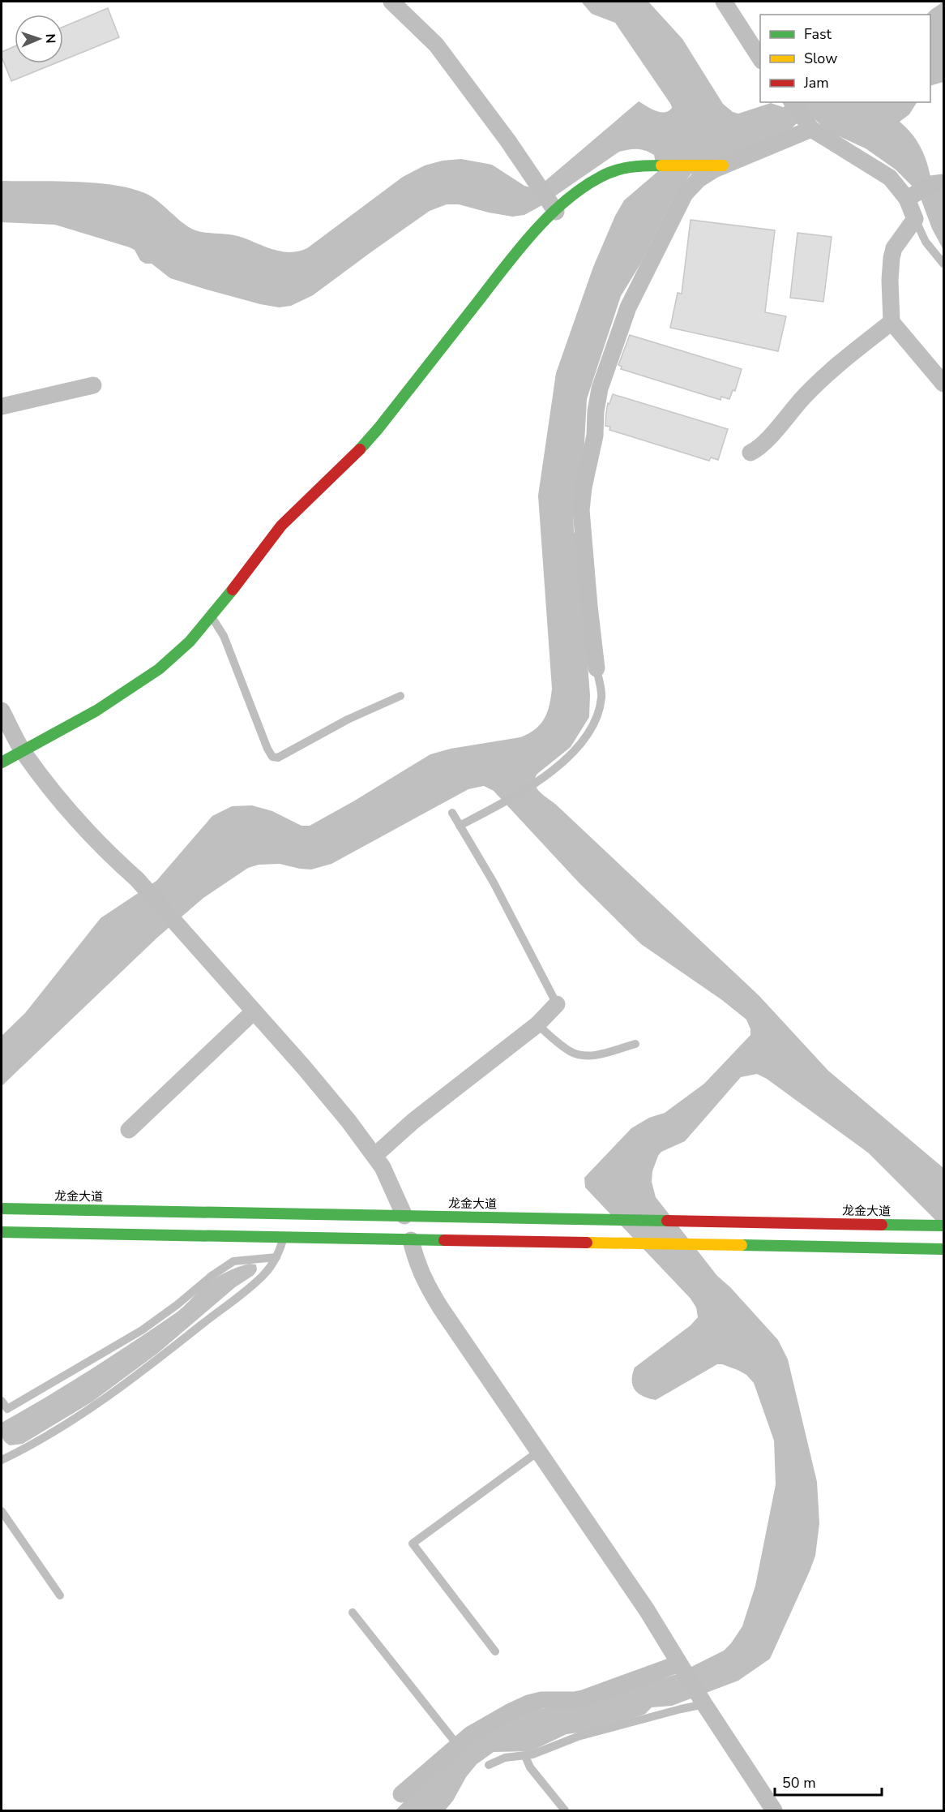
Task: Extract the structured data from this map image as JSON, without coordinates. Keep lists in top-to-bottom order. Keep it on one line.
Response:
{"streets":{"main road":["龙金大道"]},"legend":["Fast","Slow","Jam"],"scale_bar":"50 m","north":"right"}
